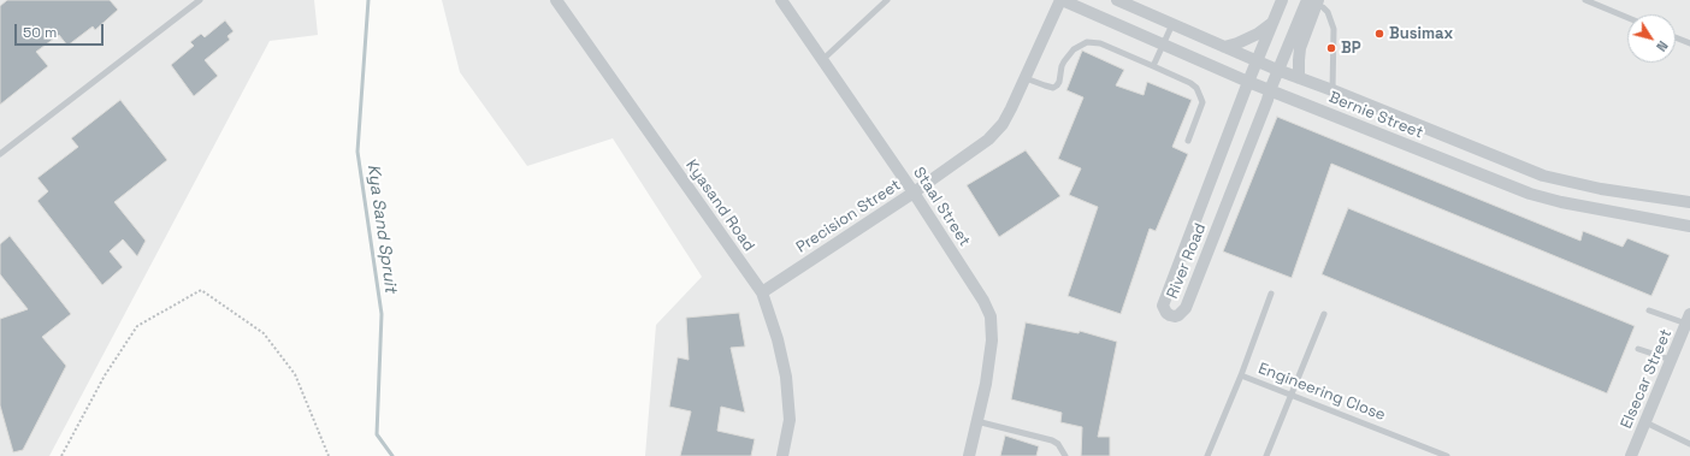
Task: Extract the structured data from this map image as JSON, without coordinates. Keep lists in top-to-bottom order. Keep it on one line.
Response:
{"streets":{"street":["Bernie Street","Kyasand Road","Staal Street","Precision Street","River Road","Elsecar Street"],"lane":["Engineering Close"]},"crossings":[["Bernie Street","Precision Street"],["Bernie Street","River Road"],["Kyasand Road","Precision Street"],["Staal Street","Precision Street"]],"water":["Kya Sand Spruit"],"places":["Busimax","BP"],"scale_bar":"50 m","north":"bottom right"}
